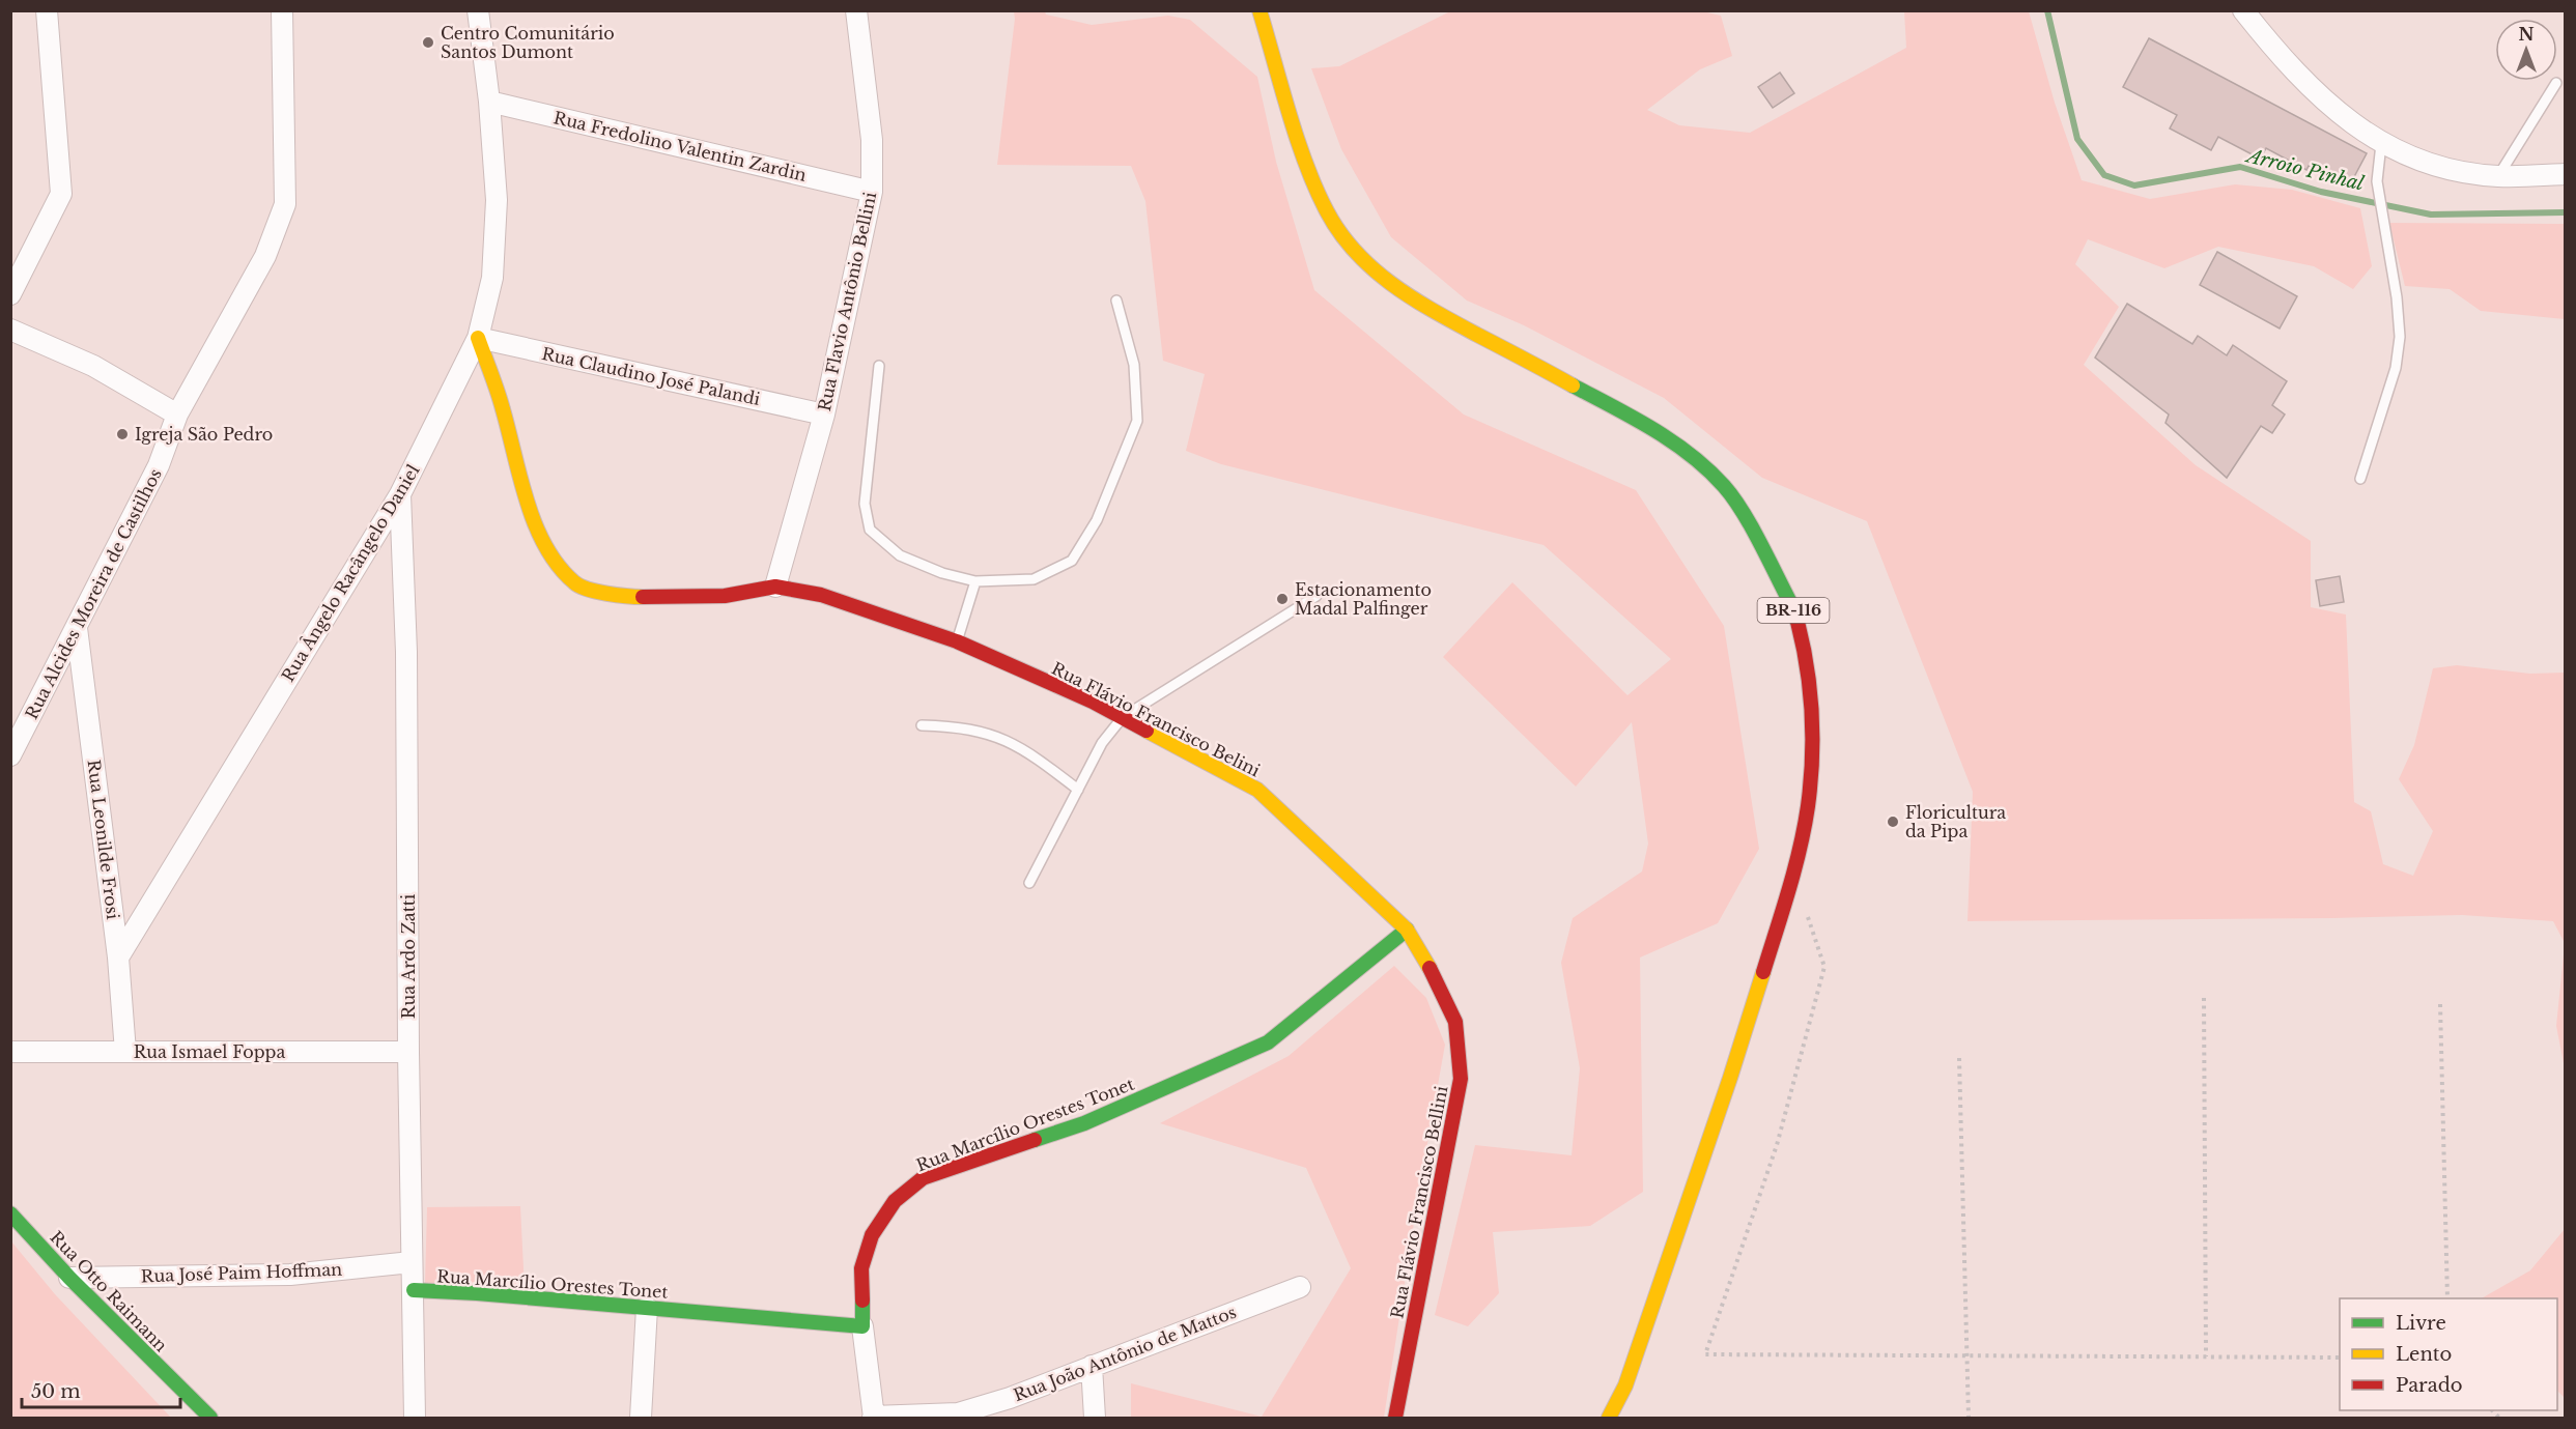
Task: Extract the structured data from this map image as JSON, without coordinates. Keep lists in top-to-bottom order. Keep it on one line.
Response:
{"streets":{"street":["Rua Fredolino Valentin Zardin","Rua Flavio Antônio Bellini","Rua Claudino José Palandi","Rua Ângelo Racângelo Daniel","Rua Alcides Moreira de Castilhos","BR-116","Rua Flávio Francisco Belini","Rua Leonilde Frosi","Rua Ardo Zatti","Rua Ismael Foppa","Rua Marcílio Orestes Tonet","Rua Flávio Francisco Bellini","Rua José Paim Hoffman","Rua Otto Raimann","Rua João Antônio de Mattos"]},"crossings":[["Rua Fredolino Valentin Zardin","Rua Flavio Antônio Bellini"],["Rua Fredolino Valentin Zardin","Rua Ângelo Racângelo Daniel"],["Rua Flavio Antônio Bellini","Rua Claudino José Palandi"],["Rua Flavio Antônio Bellini","Rua Flávio Francisco Belini"],["Rua Claudino José Palandi","Rua Ângelo Racângelo Daniel"],["Rua Ângelo Racângelo Daniel","Rua Leonilde Frosi"],["Rua Ângelo Racângelo Daniel","Rua Ardo Zatti"],["Rua Alcides Moreira de Castilhos","Rua Leonilde Frosi"],["Rua Flávio Francisco Belini","Rua Marcílio Orestes Tonet"],["Rua Flávio Francisco Belini","Rua Flávio Francisco Bellini"],["Rua Leonilde Frosi","Rua Ismael Foppa"],["Rua Ardo Zatti","Rua Ismael Foppa"],["Rua Ardo Zatti","Rua Marcílio Orestes Tonet"],["Rua Ardo Zatti","Rua José Paim Hoffman"],["Rua Marcílio Orestes Tonet","Rua Flávio Francisco Bellini"],["Rua José Paim Hoffman","Rua Otto Raimann"]],"water":["Arroio Pinhal"],"places":["Centro Comunitário Santos Dumont","Igreja São Pedro","Estacionamento Madal Palfinger","Floricultura da Pipa"],"legend":["Livre","Lento","Parado"],"scale_bar":"50 m","north":"top"}
